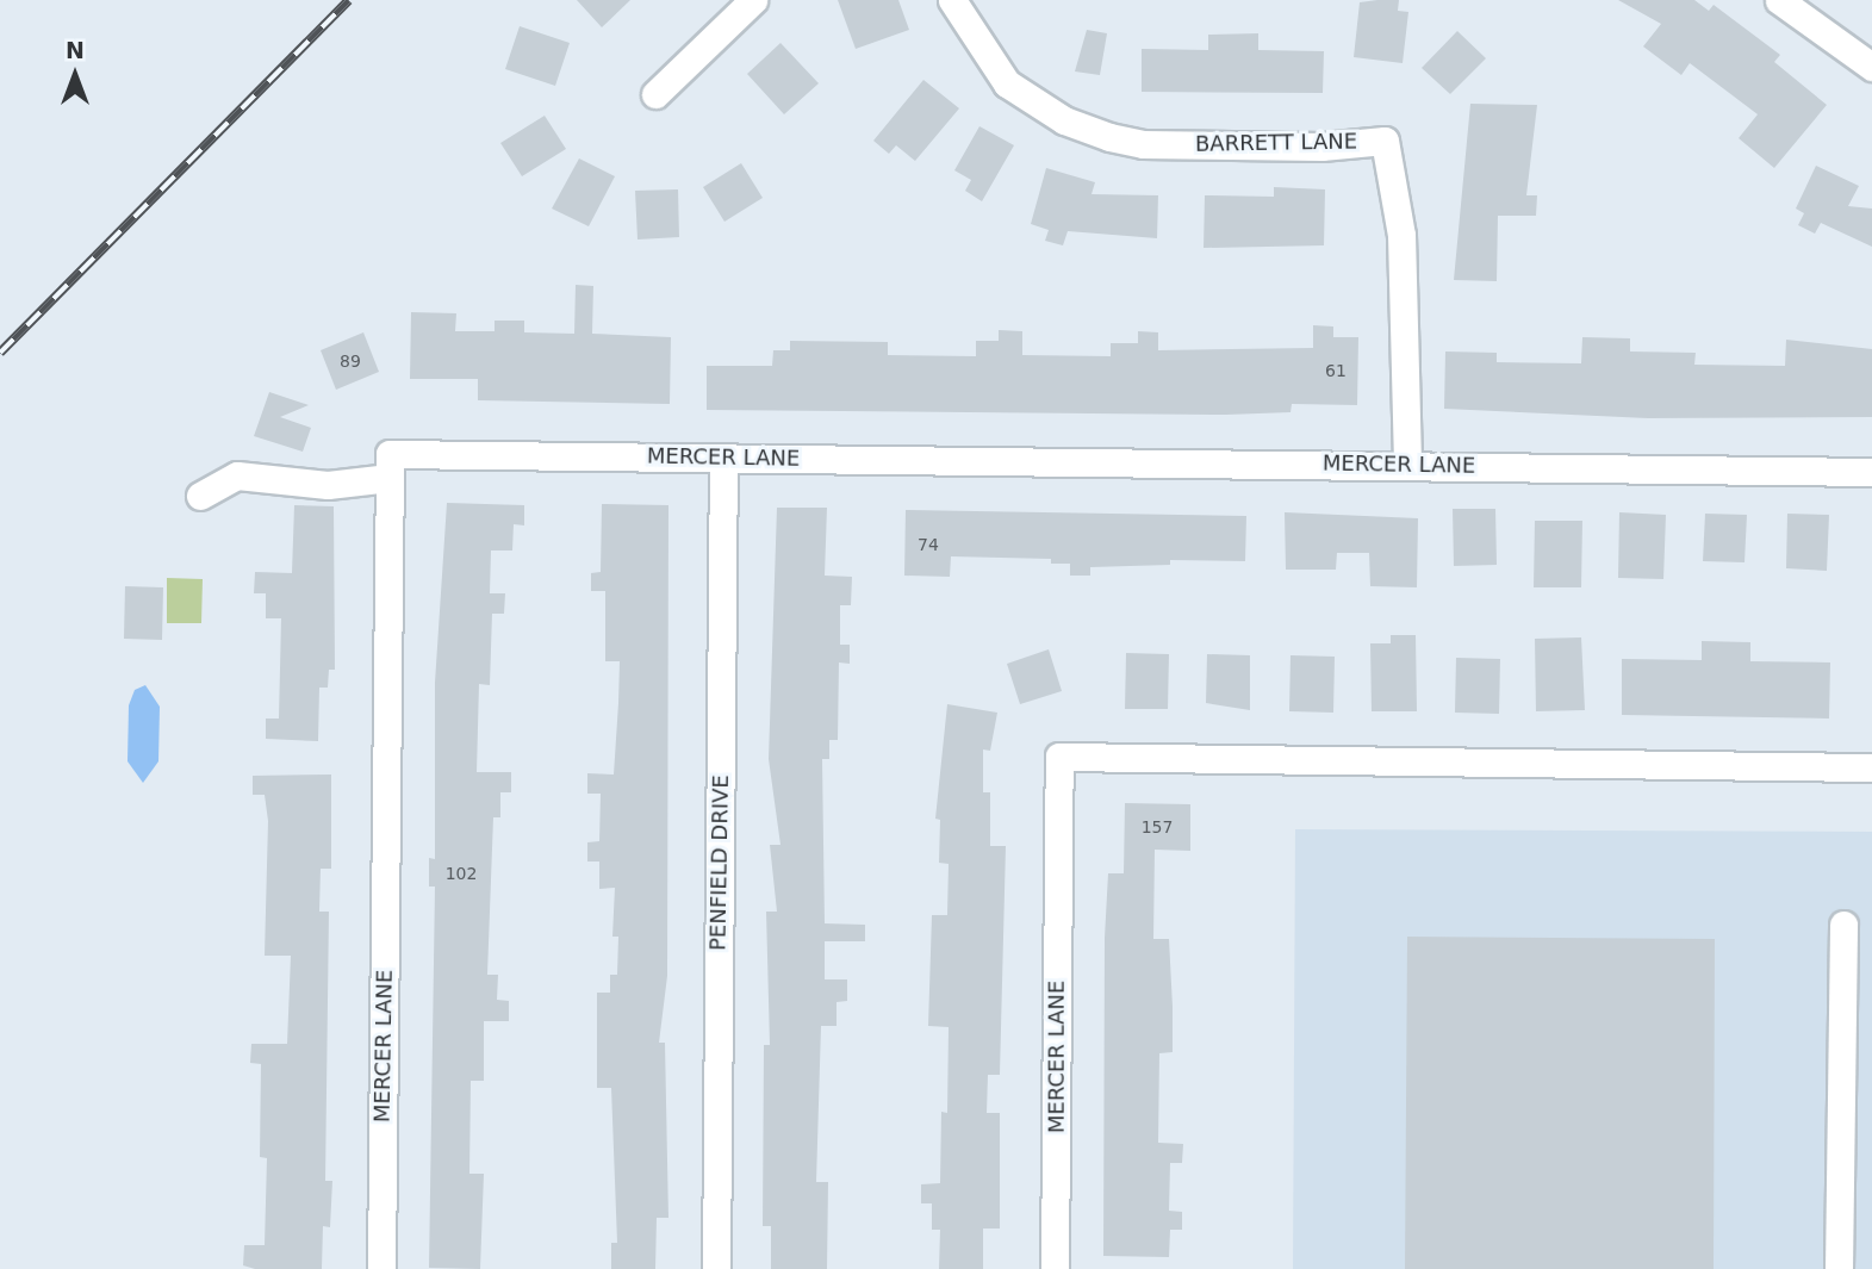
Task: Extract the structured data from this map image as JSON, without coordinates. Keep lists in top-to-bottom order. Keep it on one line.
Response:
{"streets":{"street":["BARRETT LANE","MERCER LANE","PENFIELD DRIVE"]},"crossings":[["BARRETT LANE","MERCER LANE"],["MERCER LANE","PENFIELD DRIVE"]],"house_numbers":["89","61","74","157","102"],"north":"top"}
